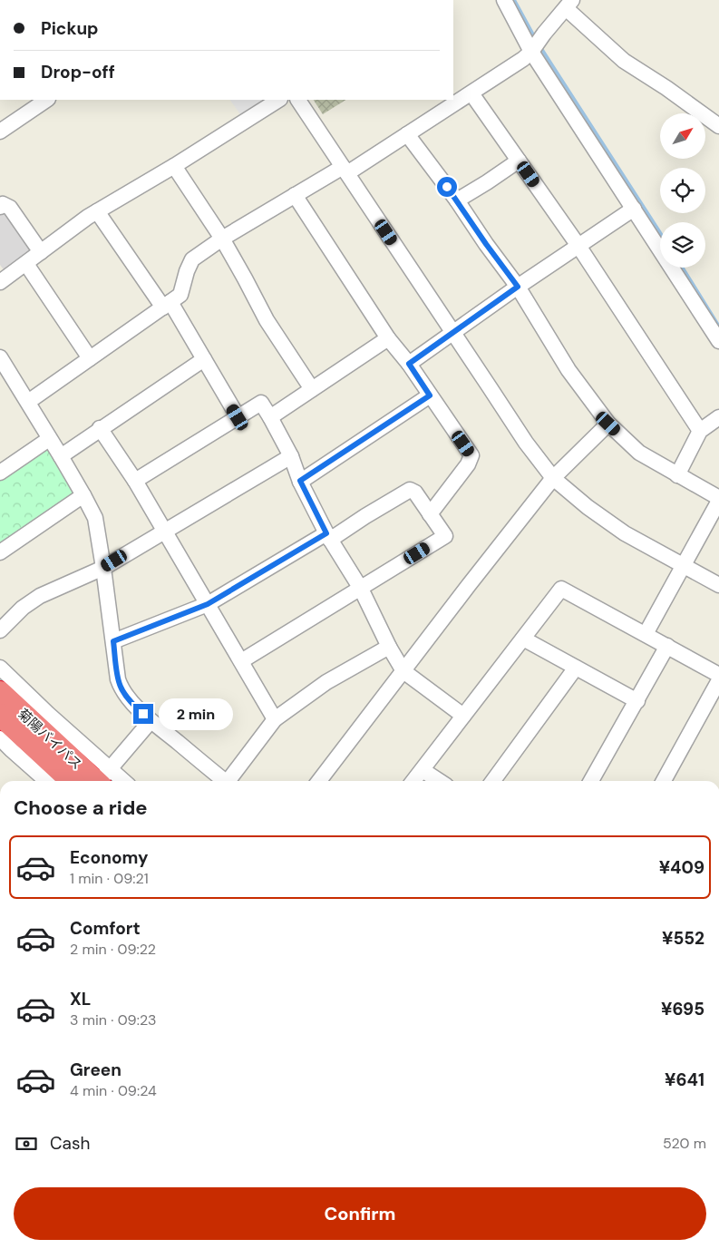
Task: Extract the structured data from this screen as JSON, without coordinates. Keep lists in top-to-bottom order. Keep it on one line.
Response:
{"streets":{"highway":["菊陽バイパス"]},"north":"top right","page":{"banner":["Pickup","Drop-off"],"bubble":"2 min","heading":"Choose a ride","list":[{"name":"Economy","note":"1 min · 09:21","value":"¥409"},{"name":"Comfort","note":"2 min · 09:22","value":"¥552"},{"name":"XL","note":"3 min · 09:23","value":"¥695"},{"name":"Green","note":"4 min · 09:24","value":"¥641"}],"pay":["Cash","520 m"],"buttons":"Confirm"}}
